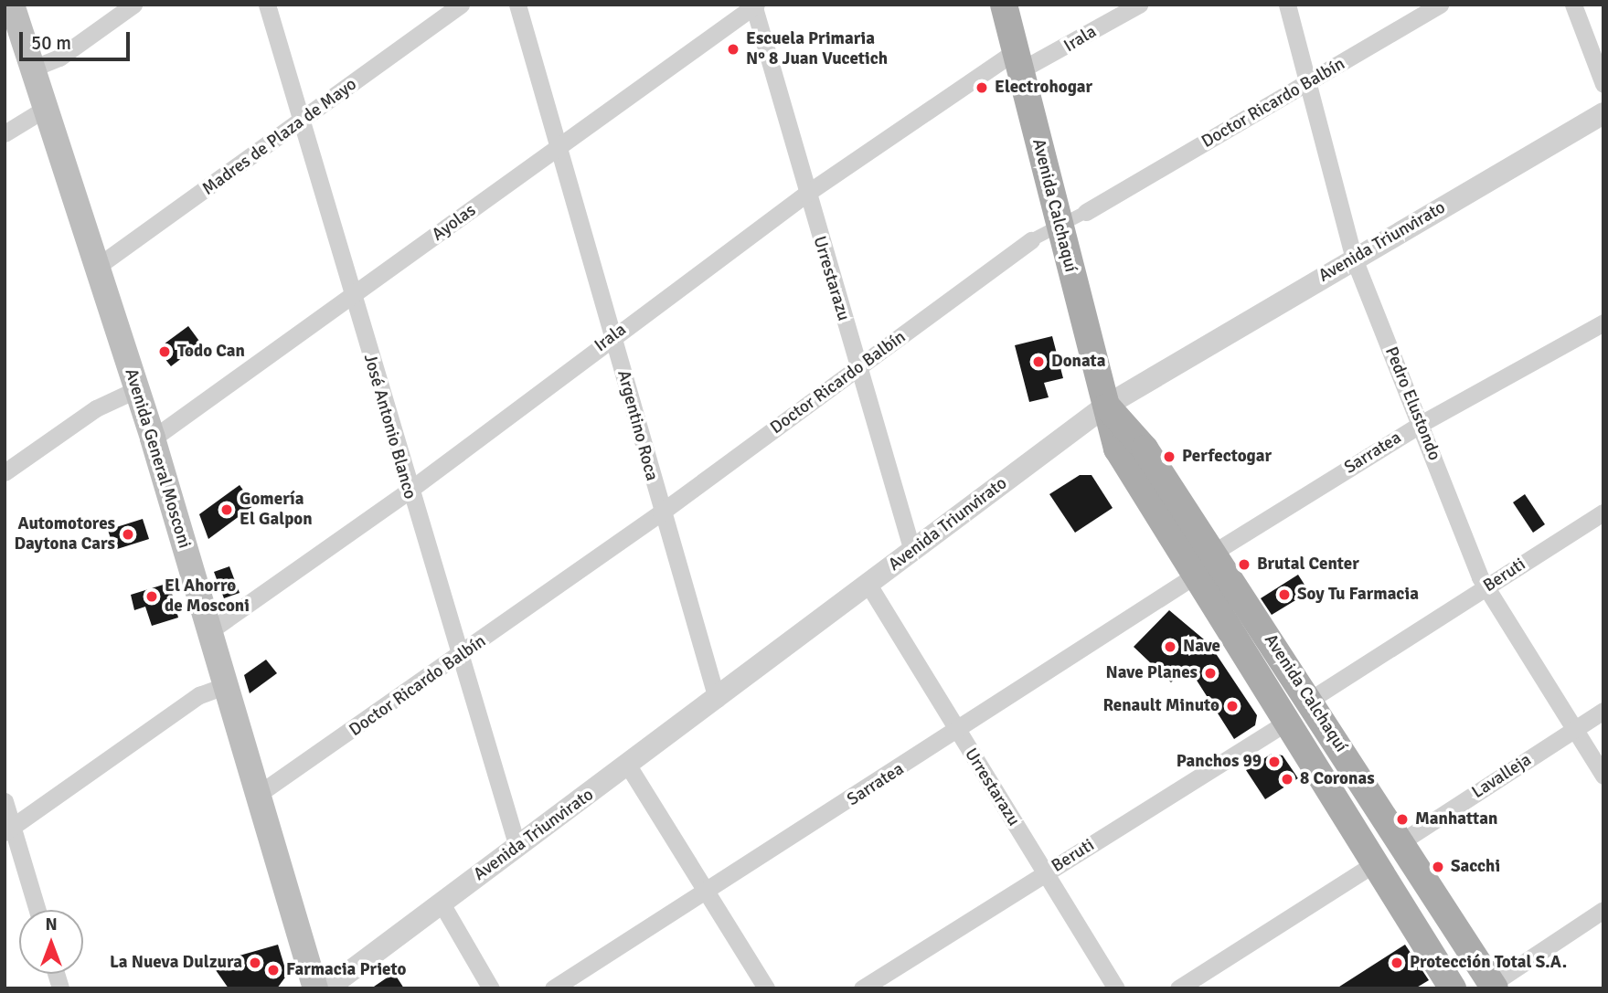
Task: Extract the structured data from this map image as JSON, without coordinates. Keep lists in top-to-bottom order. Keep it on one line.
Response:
{"streets":{"main road":["Avenida Calchaquí","Avenida General Mosconi"],"street":["Irala","Doctor Ricardo Balbín","Madres de Plaza de Mayo","Ayolas","Avenida Triunvirato","Urrestarazu","Pedro Elustondo","Argentino Roca","José Antonio Blanco","Sarratea","Beruti","Lavalleja"]},"crossings":[["Irala","Avenida Calchaquí"],["Irala","Urrestarazu"],["Irala","Argentino Roca"],["Irala","José Antonio Blanco"],["Irala","Avenida General Mosconi"],["Doctor Ricardo Balbín","Avenida Calchaquí"],["Doctor Ricardo Balbín","Urrestarazu"],["Doctor Ricardo Balbín","Pedro Elustondo"],["Doctor Ricardo Balbín","Argentino Roca"],["Doctor Ricardo Balbín","José Antonio Blanco"],["Doctor Ricardo Balbín","Avenida General Mosconi"],["Madres de Plaza de Mayo","José Antonio Blanco"],["Madres de Plaza de Mayo","Avenida General Mosconi"],["Avenida Calchaquí","Avenida Triunvirato"],["Avenida Calchaquí","Sarratea"],["Avenida Calchaquí","Beruti"],["Avenida Calchaquí","Lavalleja"],["Ayolas","Urrestarazu"],["Ayolas","Argentino Roca"],["Ayolas","José Antonio Blanco"],["Ayolas","Avenida General Mosconi"],["Avenida Triunvirato","Urrestarazu"],["Avenida Triunvirato","Pedro Elustondo"],["Avenida Triunvirato","Argentino Roca"],["Avenida Triunvirato","José Antonio Blanco"],["Urrestarazu","Sarratea"],["Urrestarazu","Beruti"],["Pedro Elustondo","Sarratea"],["Pedro Elustondo","Beruti"],["Pedro Elustondo","Lavalleja"]],"places":["Escuela Primaria N° 8 Juan Vucetich","Electrohogar","Todo Can","Donata","Perfectogar","Gomería El Galpon","Automotores Daytona Cars","Brutal Center","Soy Tu Farmacia","El Ahorro de Mosconi","Nave","Nave Planes","Renault Minuto","Panchos 99","8 Coronas","Manhattan","Sacchi","La Nueva Dulzura","Protección Total S.A.","Farmacia Prieto"],"scale_bar":"50 m","north":"top"}
